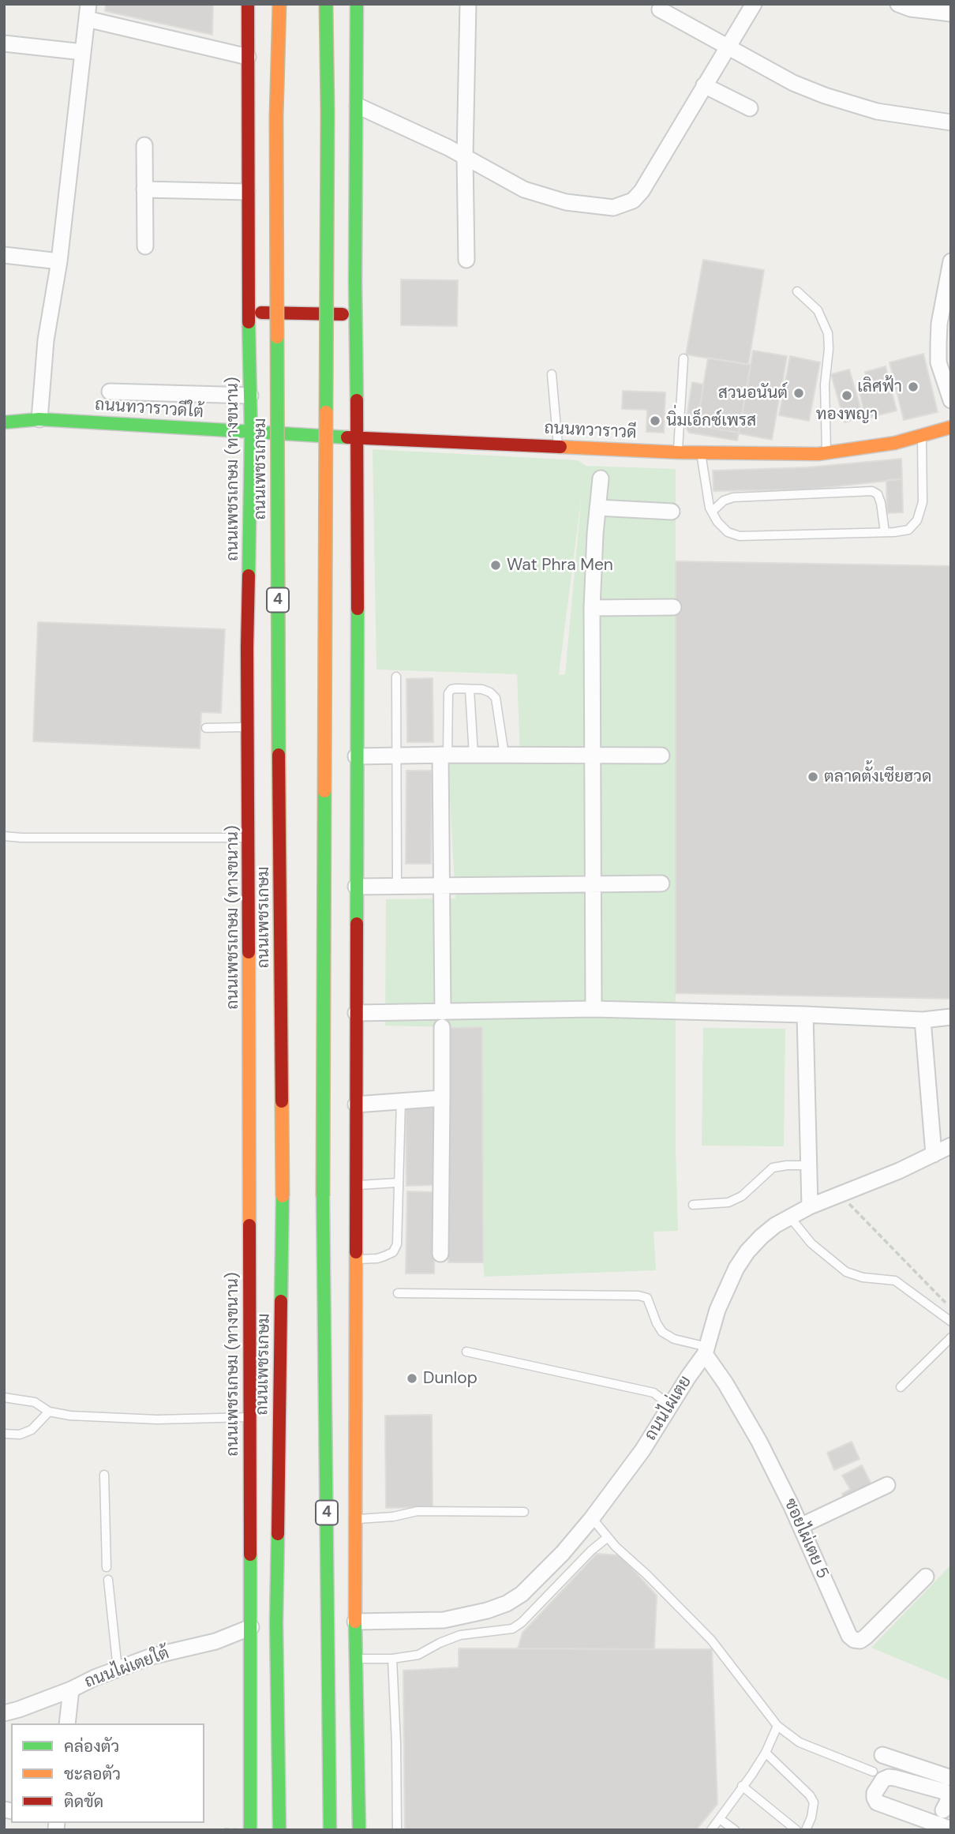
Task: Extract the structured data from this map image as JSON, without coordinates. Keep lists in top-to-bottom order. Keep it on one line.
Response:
{"streets":{"main road":["ถนนทวาราวดีใต้","ถนนทวาราวดี","ถนนเพชรเกษม (ทางขนาน)","ถนนเพชรเกษม","4"],"street":["ถนนไผ่เตย","ซอยไผ่เตย 5","ถนนไผ่เตยใต้"]},"crossings":[["ถนนทวาราวดีใต้","ถนนทวาราวดี"],["ถนนทวาราวดีใต้","ถนนเพชรเกษม (ทางขนาน)"],["ถนนทวาราวดีใต้","4"],["ถนนทวาราวดี","4"],["ถนนเพชรเกษม (ทางขนาน)","ถนนไผ่เตยใต้"],["4","ถนนไผ่เตย"],["ถนนไผ่เตย","ซอยไผ่เตย 5"]],"places":["เลิศฟ้า","สวนอนันต์","ทองพญา","นิ่มเอ็กซ์เพรส","Wat Phra Men","ตลาดตั้งเซียฮวด","Dunlop"],"legend":["คล่องตัว","ชะลอตัว","ติดขัด"]}
